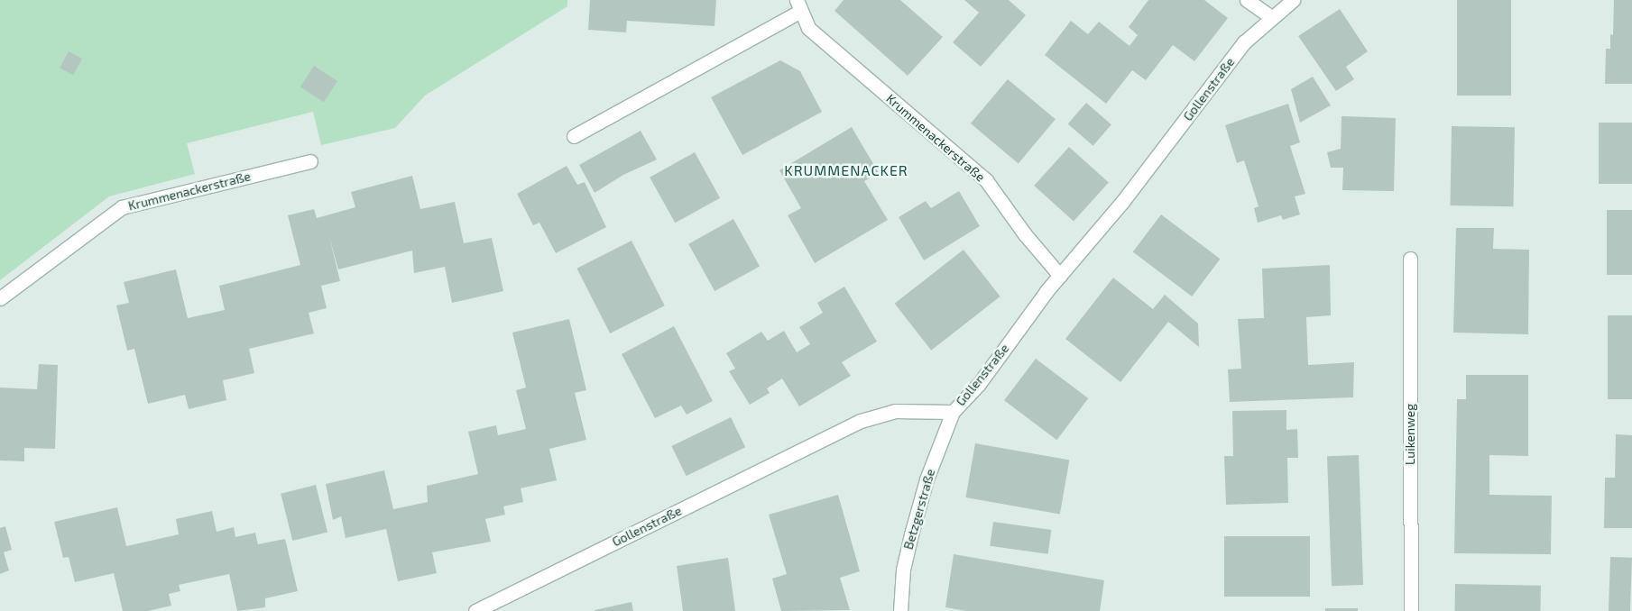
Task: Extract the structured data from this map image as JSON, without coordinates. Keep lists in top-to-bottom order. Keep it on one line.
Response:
{"streets":{"street":["Gollenstraße","Krummenackerstraße","Luikenweg","Betzgerstraße"]},"crossings":[["Gollenstraße","Krummenackerstraße"],["Gollenstraße","Betzgerstraße"]],"districts":["KRUMMENACKER"]}
